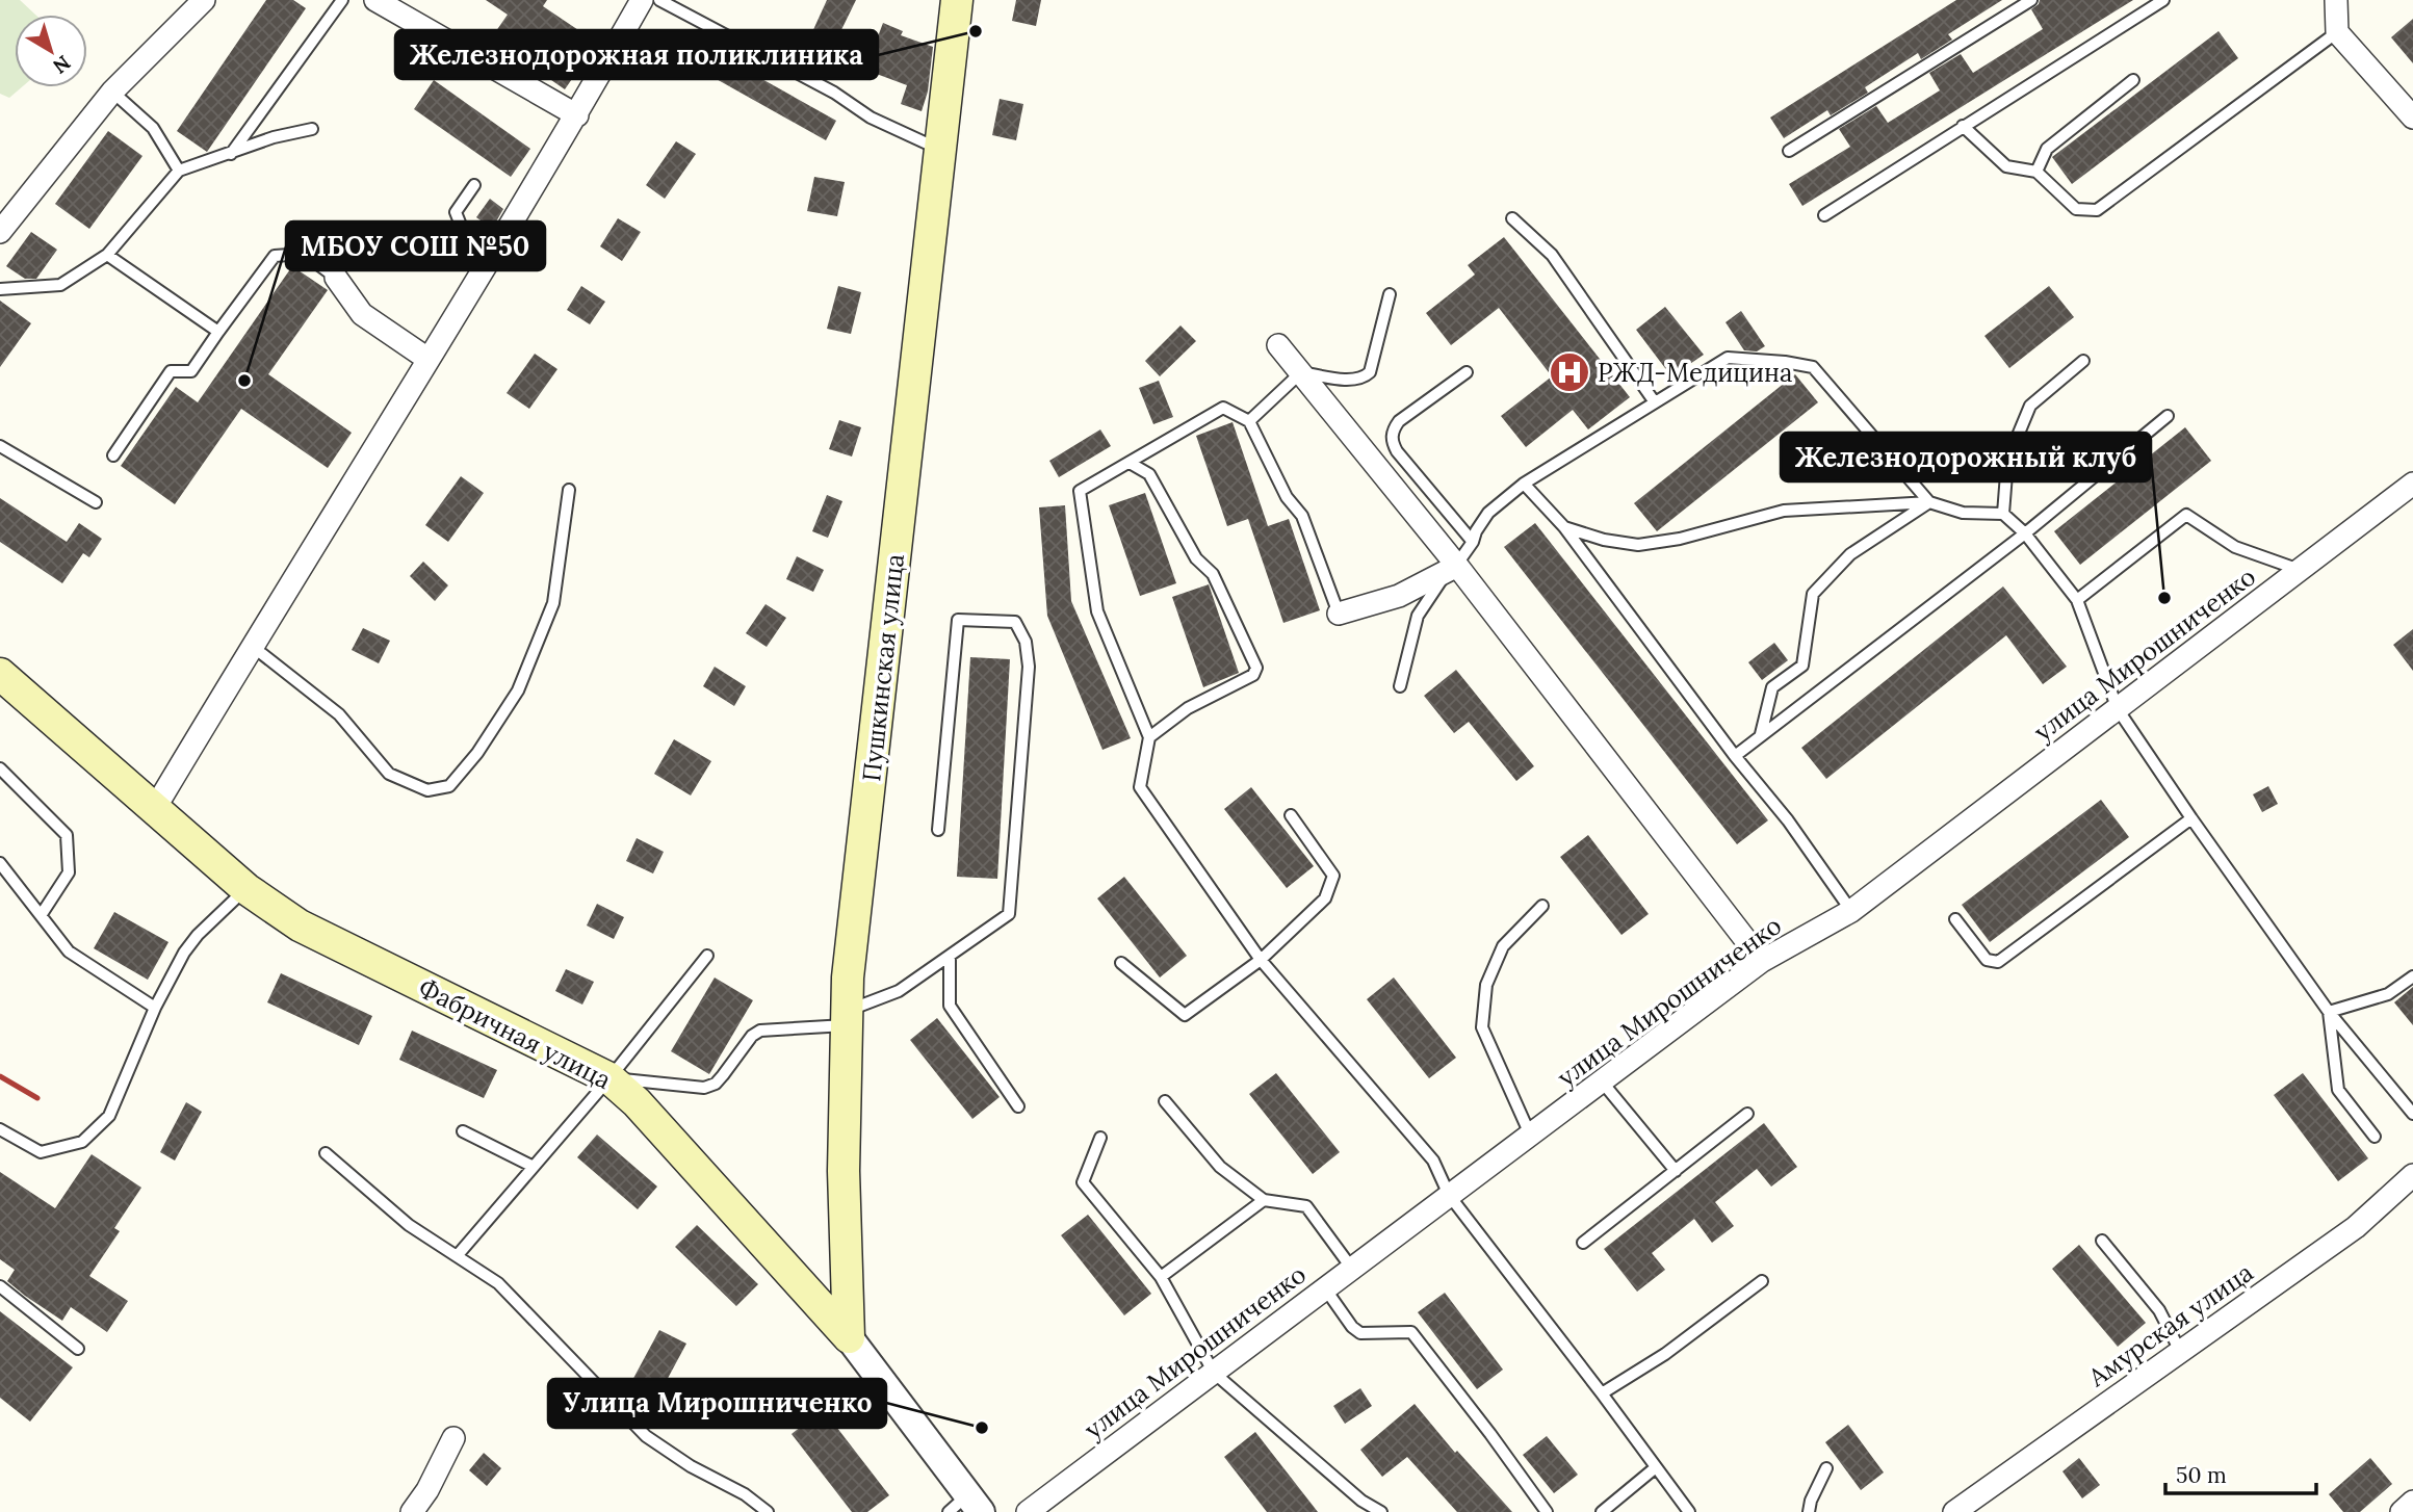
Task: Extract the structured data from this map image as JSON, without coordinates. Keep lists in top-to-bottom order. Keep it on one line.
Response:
{"streets":{"main road":["Пушкинская улица","Фабричная улица"],"street":["улица Мирошниченко","Амурская улица"]},"crossings":[["Пушкинская улица","Фабричная улица"]],"places":{"other":["Железнодорожная поликлиника","МБОУ СОШ №50","Железнодорожный клуб","Улица Мирошниченко"],"hospital":["РЖД-Медицина"]},"scale_bar":"50 m","north":"bottom right"}
